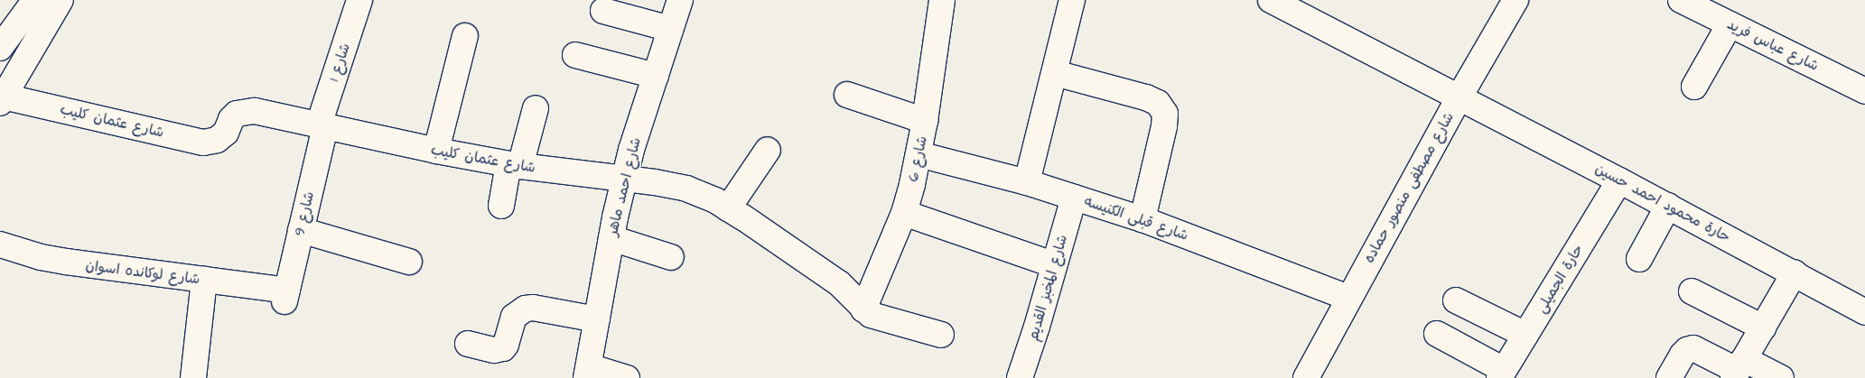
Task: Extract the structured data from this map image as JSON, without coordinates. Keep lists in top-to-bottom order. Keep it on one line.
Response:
{"streets":{"street":["شارع عباس فريد","شارع 1","شارع عثمان كليب","شارع 6","شارع احمد ماهر","شارع مصطفى منصور حماده","حارة محمود احمد حسين","شارع 9","شارع قبلى الكنيسه","شارع لوكانده اسوان","حارة الجميلى","شارع المخبز القديم"]},"crossings":[["شارع 1","شارع عثمان كليب"],["شارع 1","شارع 9"],["شارع عثمان كليب","شارع 6"],["شارع عثمان كليب","شارع احمد ماهر"],["شارع عثمان كليب","شارع 9"],["شارع 6","شارع قبلى الكنيسه"],["شارع مصطفى منصور حماده","حارة محمود احمد حسين"],["شارع مصطفى منصور حماده","شارع قبلى الكنيسه"],["حارة محمود احمد حسين","حارة الجميلى"],["شارع 9","شارع لوكانده اسوان"],["شارع قبلى الكنيسه","شارع المخبز القديم"]]}
